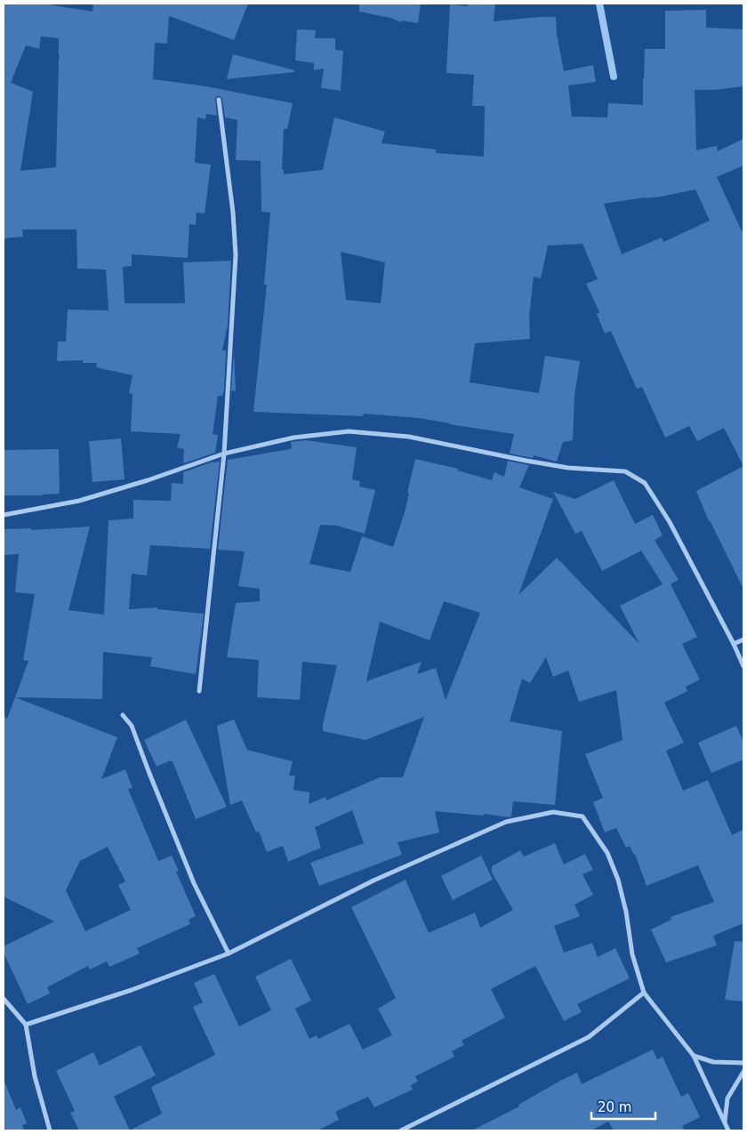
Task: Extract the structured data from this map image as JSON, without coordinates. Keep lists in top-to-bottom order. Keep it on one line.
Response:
{"scale_bar":"20 m"}
